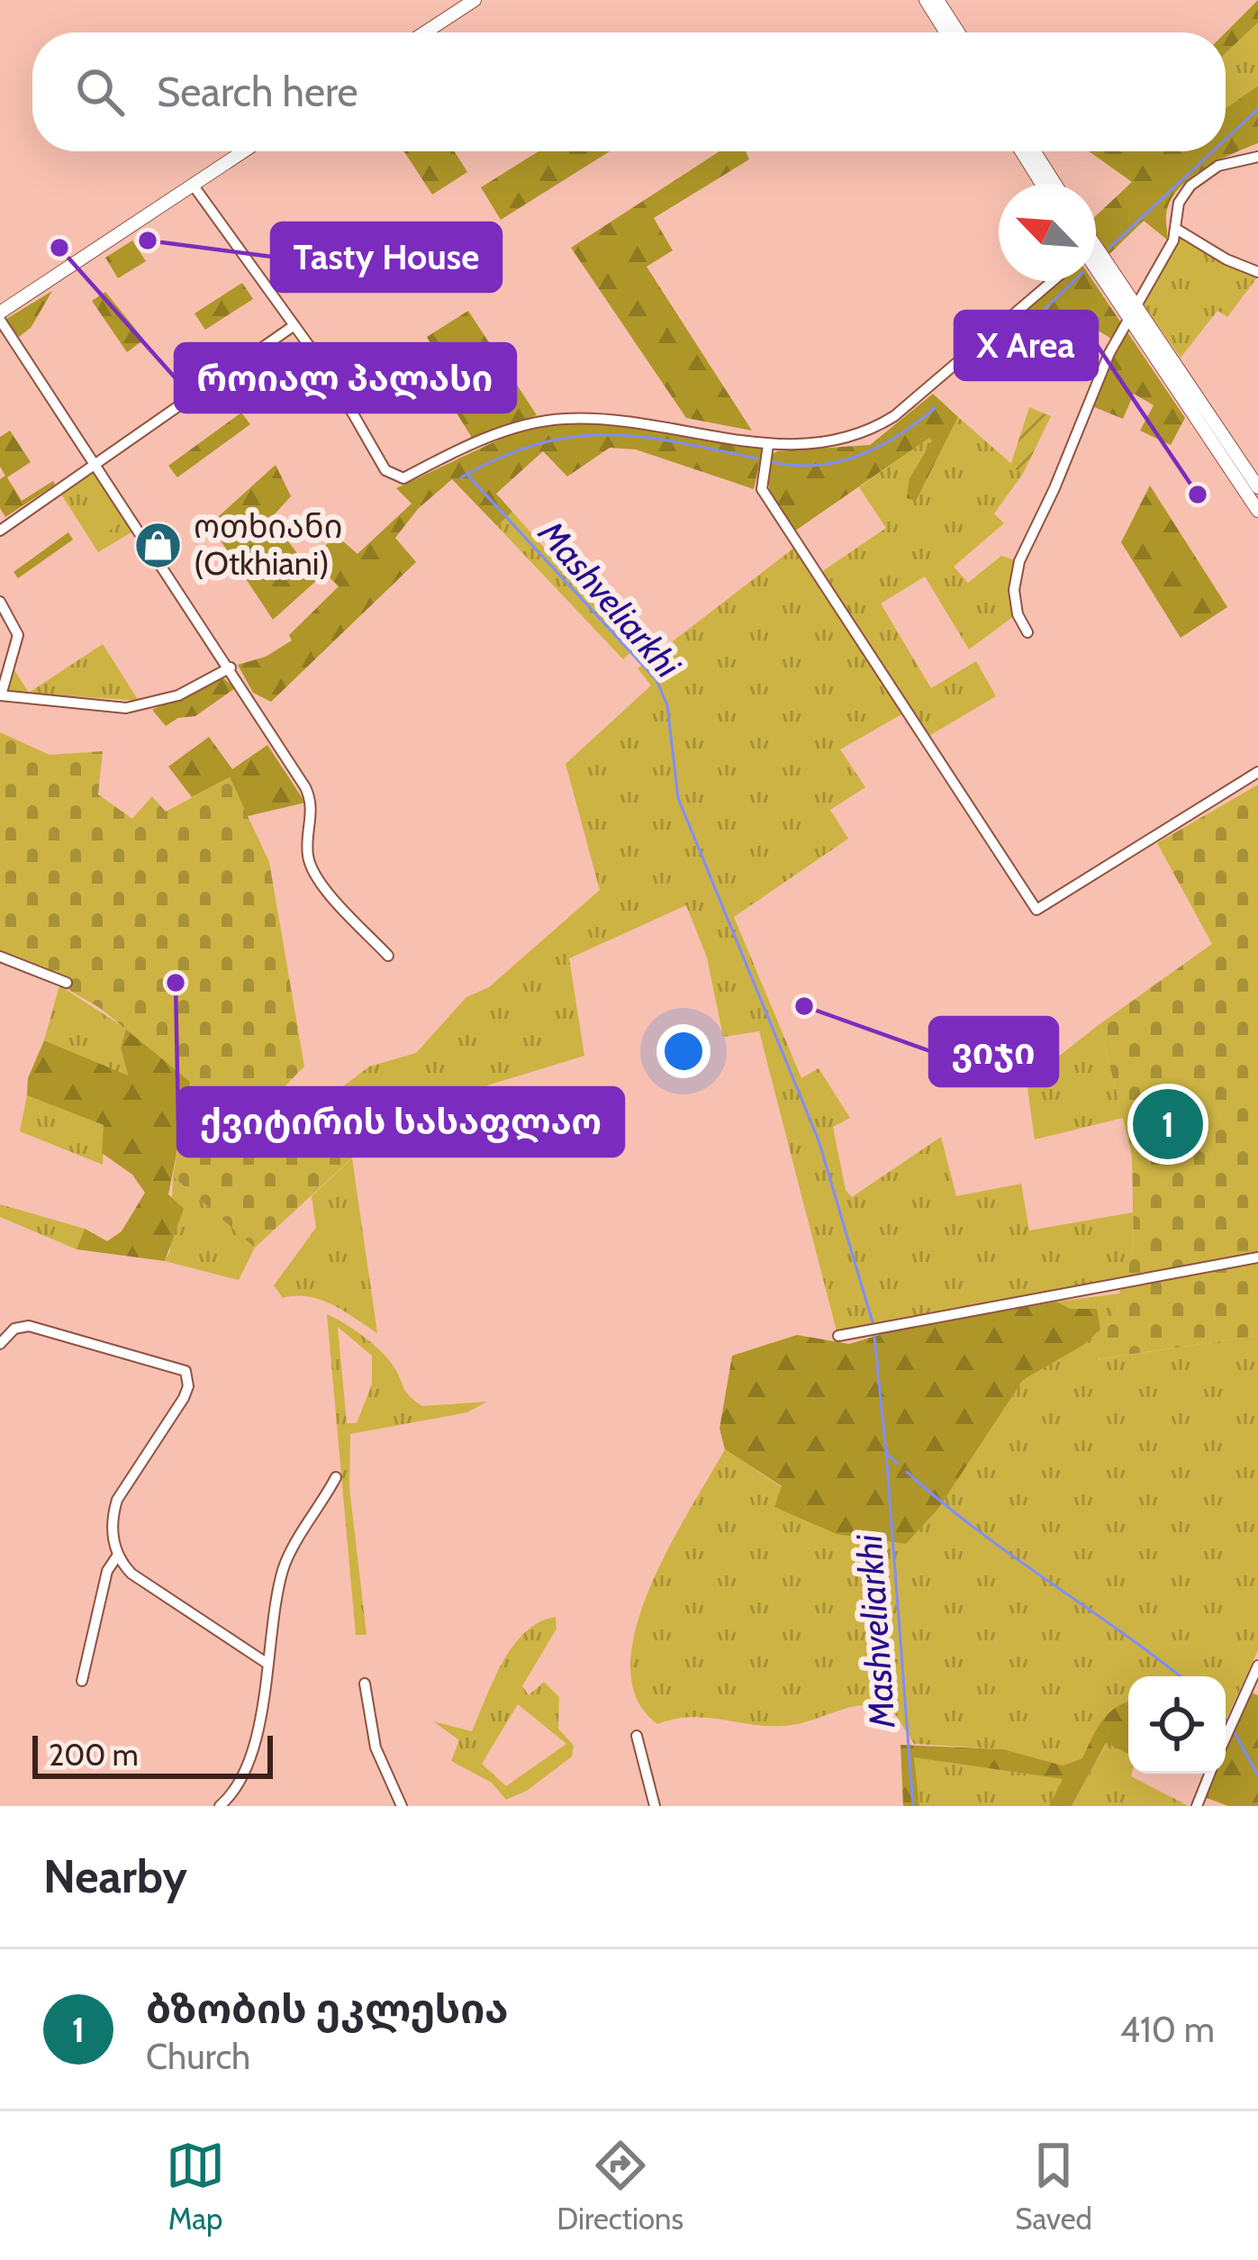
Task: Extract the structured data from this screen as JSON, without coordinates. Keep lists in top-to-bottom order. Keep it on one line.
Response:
{"water":["Mashveliarkhi"],"places":{"other":["Tasty House","როიალ პალასი","X Area","ქვიტირის სასაფლაო","ვიჯი"],"shop":["ოთხიანი (Otkhiani)"]},"scale_bar":"200 m","north":"top left","page":{"search":"Search here","pins":"1","scale":"200 m","heading":"Nearby","list":[{"mark":"1","name":"ბზობის ეკლესია","note":"Church","value":"410 m"}],"nav":["Map","Directions","Saved"]}}
